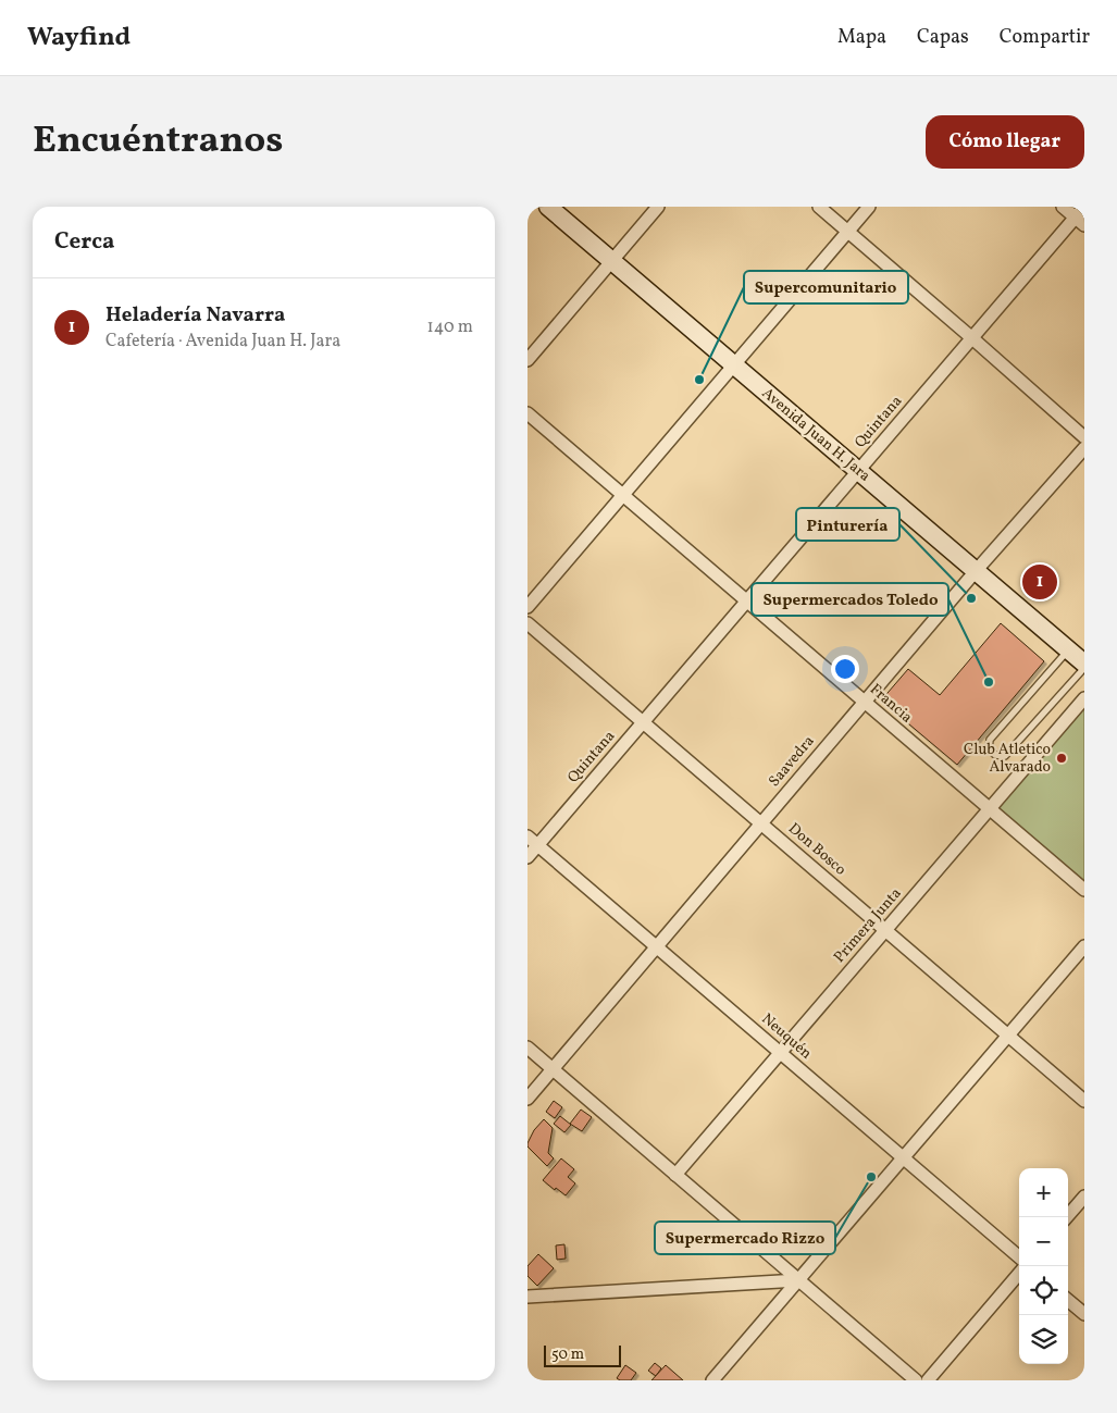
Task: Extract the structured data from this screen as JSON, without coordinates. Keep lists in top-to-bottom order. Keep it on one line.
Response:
{"streets":{"main road":["Avenida Juan H. Jara"],"street":["Quintana","Francia","Saavedra","Don Bosco","Primera Junta","Neuquén"]},"crossings":[["Quintana","Avenida Juan H. Jara"],["Quintana","Francia"],["Quintana","Don Bosco"],["Quintana","Neuquén"],["Avenida Juan H. Jara","Saavedra"],["Francia","Saavedra"],["Francia","Primera Junta"],["Saavedra","Don Bosco"],["Saavedra","Neuquén"],["Don Bosco","Primera Junta"],["Primera Junta","Neuquén"]],"places":["Supercomunitario","Pinturería","Supermercados Toledo","Club Atletico Alvarado","Supermercado Rizzo"],"scale_bar":"50 m","page":{"header":"Wayfind","nav":["Mapa","Capas","Compartir"],"title":"Encuéntranos","buttons":"Cómo llegar","heading":"Cerca","list":[{"mark":"1","name":"Heladería Navarra","note":"Cafetería · Avenida Juan H. Jara","value":"140 m"}],"pins":"1","map_buttons":["+","−"],"scale":"50 m"}}
